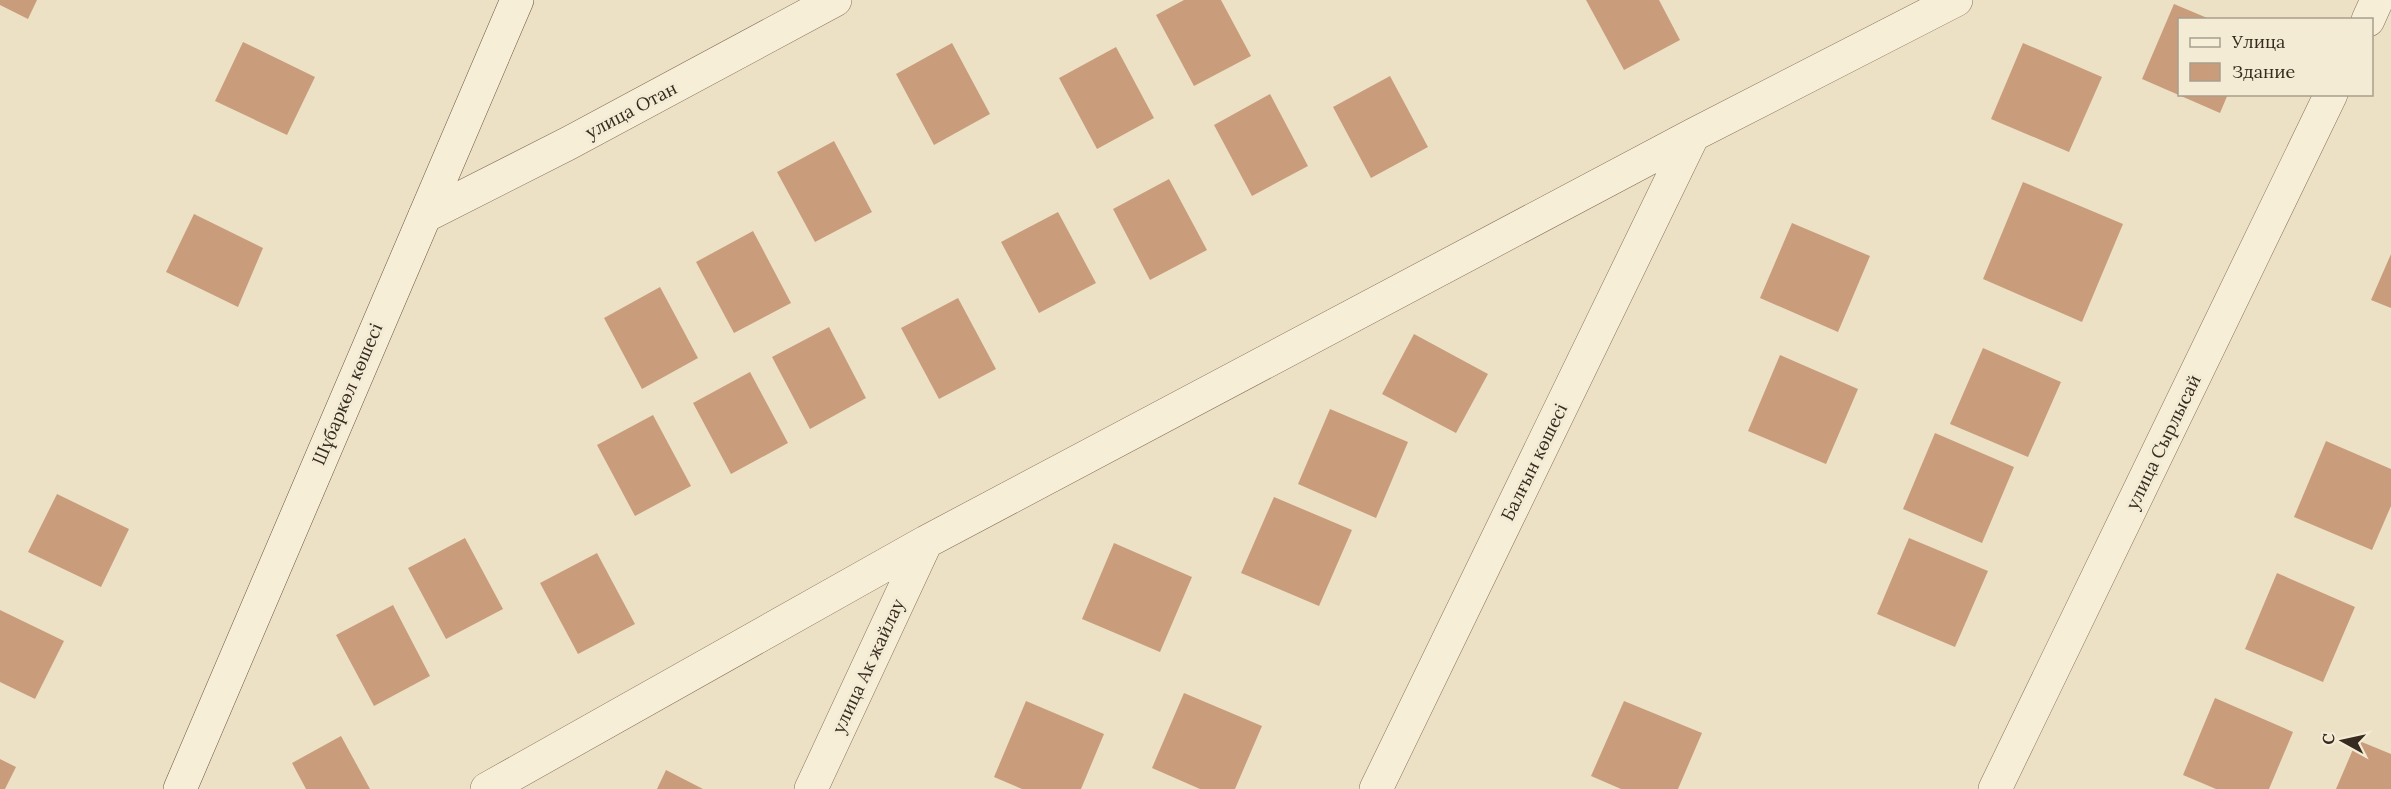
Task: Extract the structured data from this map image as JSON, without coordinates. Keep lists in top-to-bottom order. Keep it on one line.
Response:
{"streets":{"street":["улица Отан","Шұбаркөл көшесі","улица Сырлысай","Балғын көшесі","улица Ак жайлау"]},"crossings":[["улица Отан","Шұбаркөл көшесі"]],"legend":["Улица","Здание"],"north":"left"}
